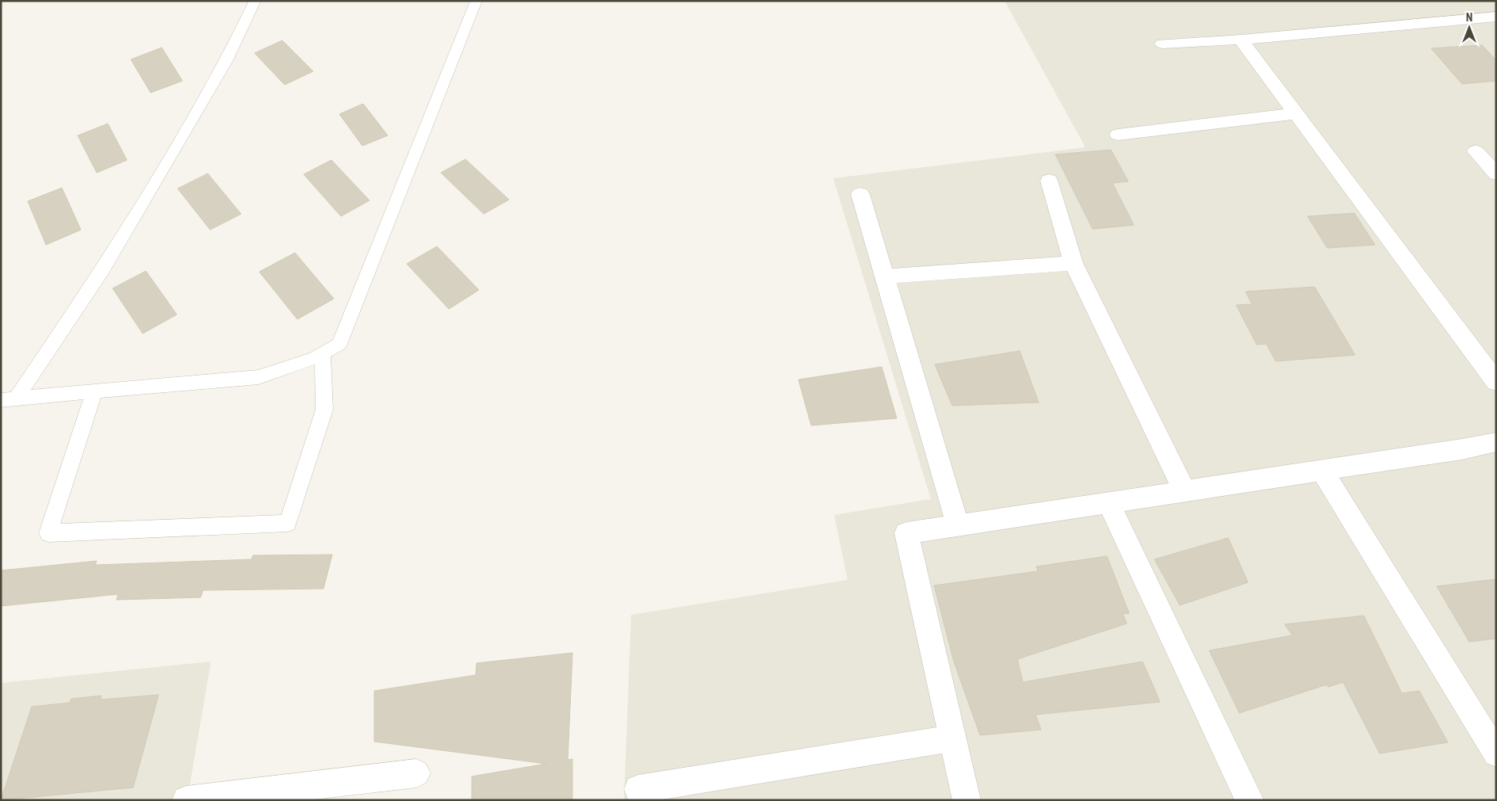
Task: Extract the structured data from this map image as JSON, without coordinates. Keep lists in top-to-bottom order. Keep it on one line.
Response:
{"north":"top"}
